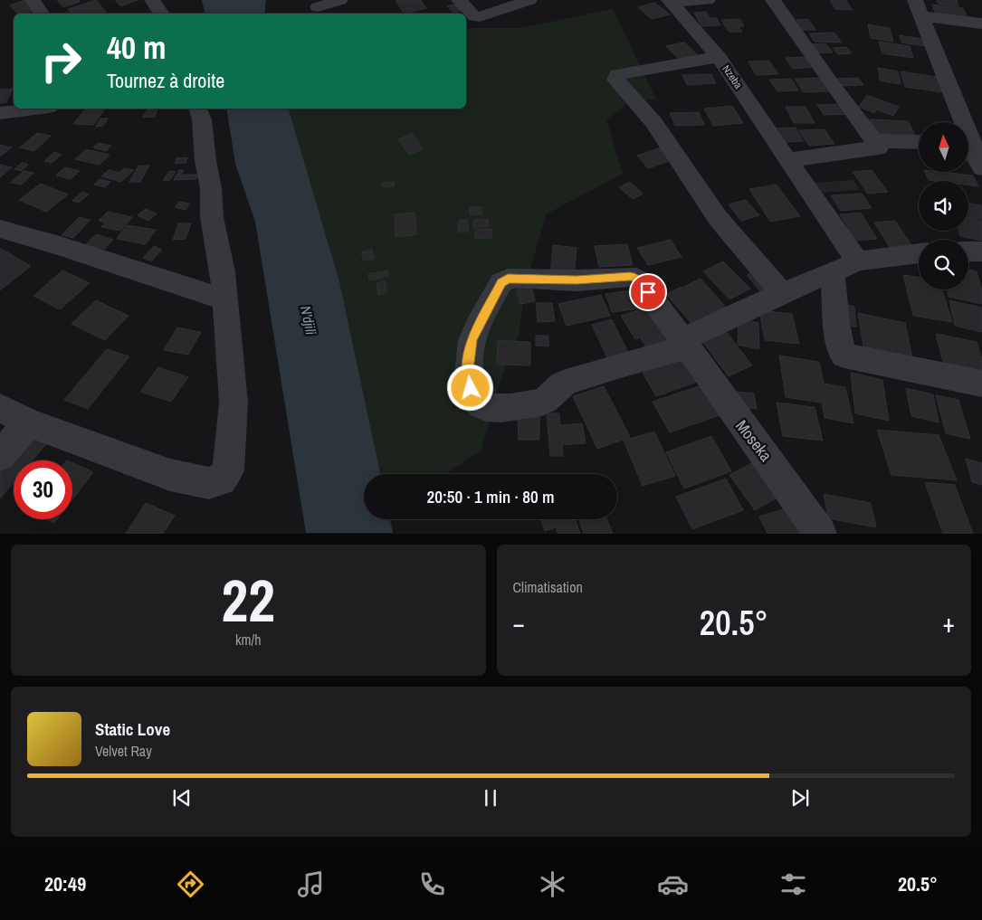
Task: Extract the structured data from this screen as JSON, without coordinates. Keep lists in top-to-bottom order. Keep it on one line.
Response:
{"streets":{"street":["Nzeba","Moseka"]},"water":["N'djili"],"north":"top","page":{"turn":["40 m","Tournez à droite"],"limit":"30","trip":"20:50 · 1 min · 80 m","tile":[["22","km/h"],"Climatisation"],"heat":["−","20.5°","+"],"song":["Static Love","Velvet Ray"],"tabs":["20:49","20.5°"]}}
